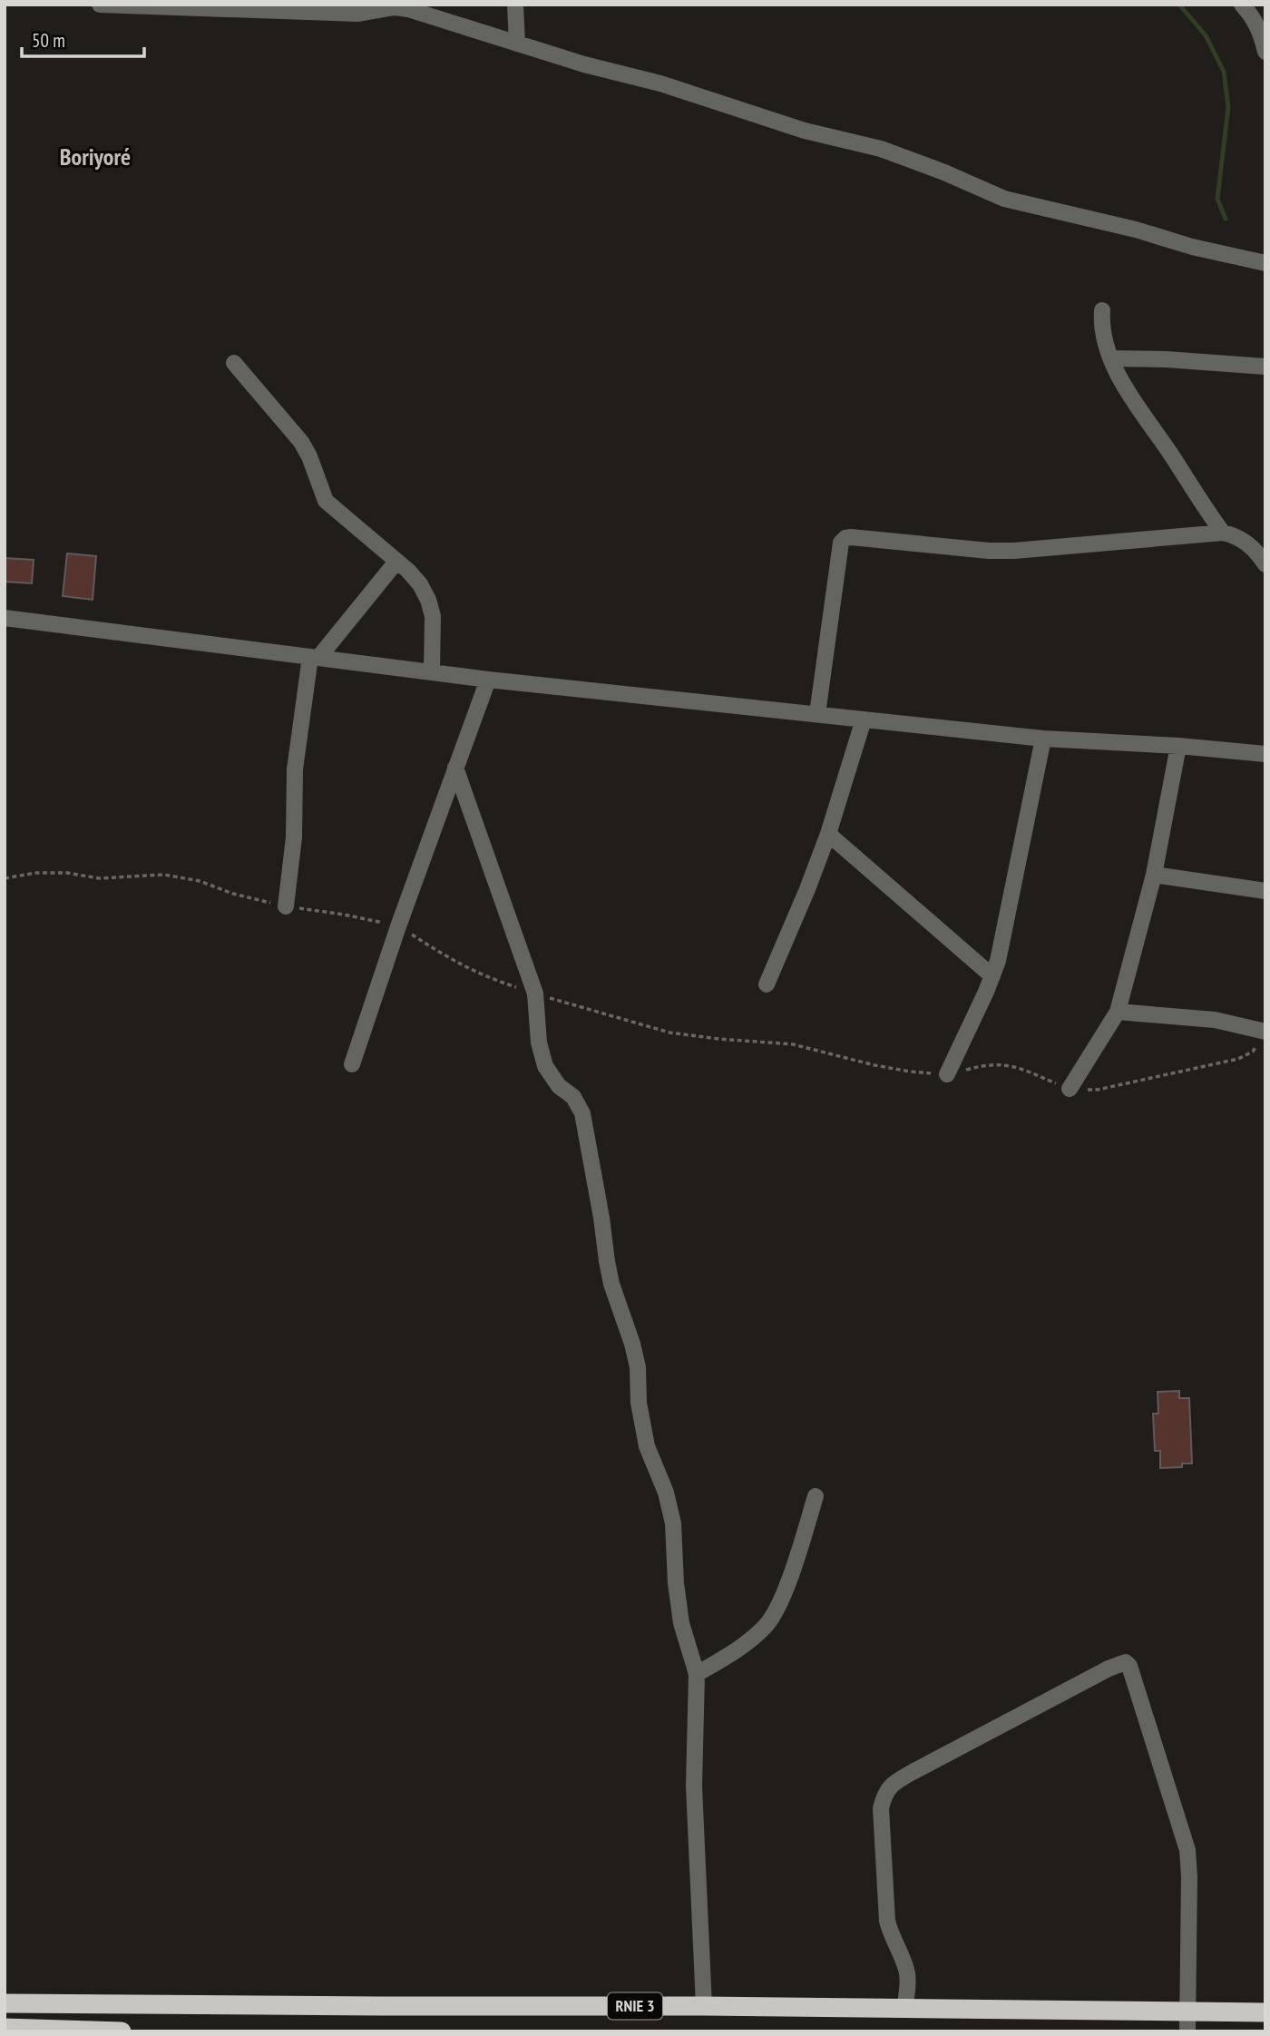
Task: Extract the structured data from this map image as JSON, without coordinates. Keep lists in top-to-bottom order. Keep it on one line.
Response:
{"streets":{"highway":["RNIE 3"]},"districts":["Boriyoré"],"scale_bar":"50 m"}
